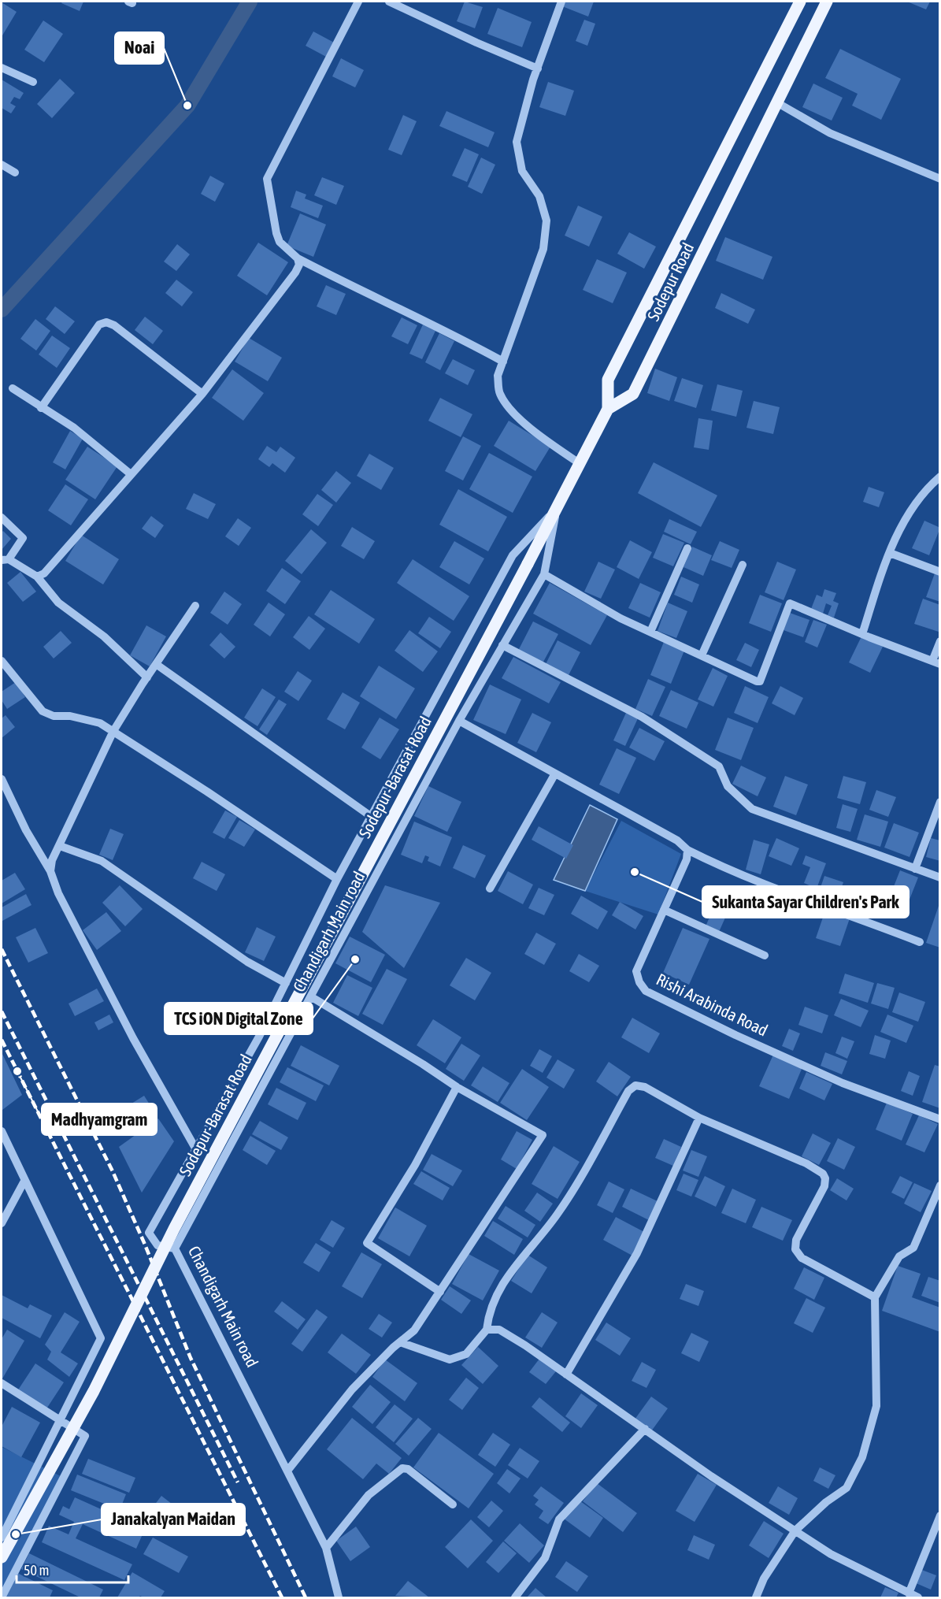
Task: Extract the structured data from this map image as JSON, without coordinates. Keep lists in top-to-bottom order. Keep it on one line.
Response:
{"streets":{"main road":["Sodepur Road","Sodepur-Barasat Road"],"street":["Chandigarh Main road","Rishi Arabinda Road"]},"crossings":[["Sodepur-Barasat Road","Chandigarh Main road"]],"places":["Noai","Sukanta Sayar Children's Park","TCS iON Digital Zone","Madhyamgram","Janakalyan Maidan"],"scale_bar":"50 m"}
